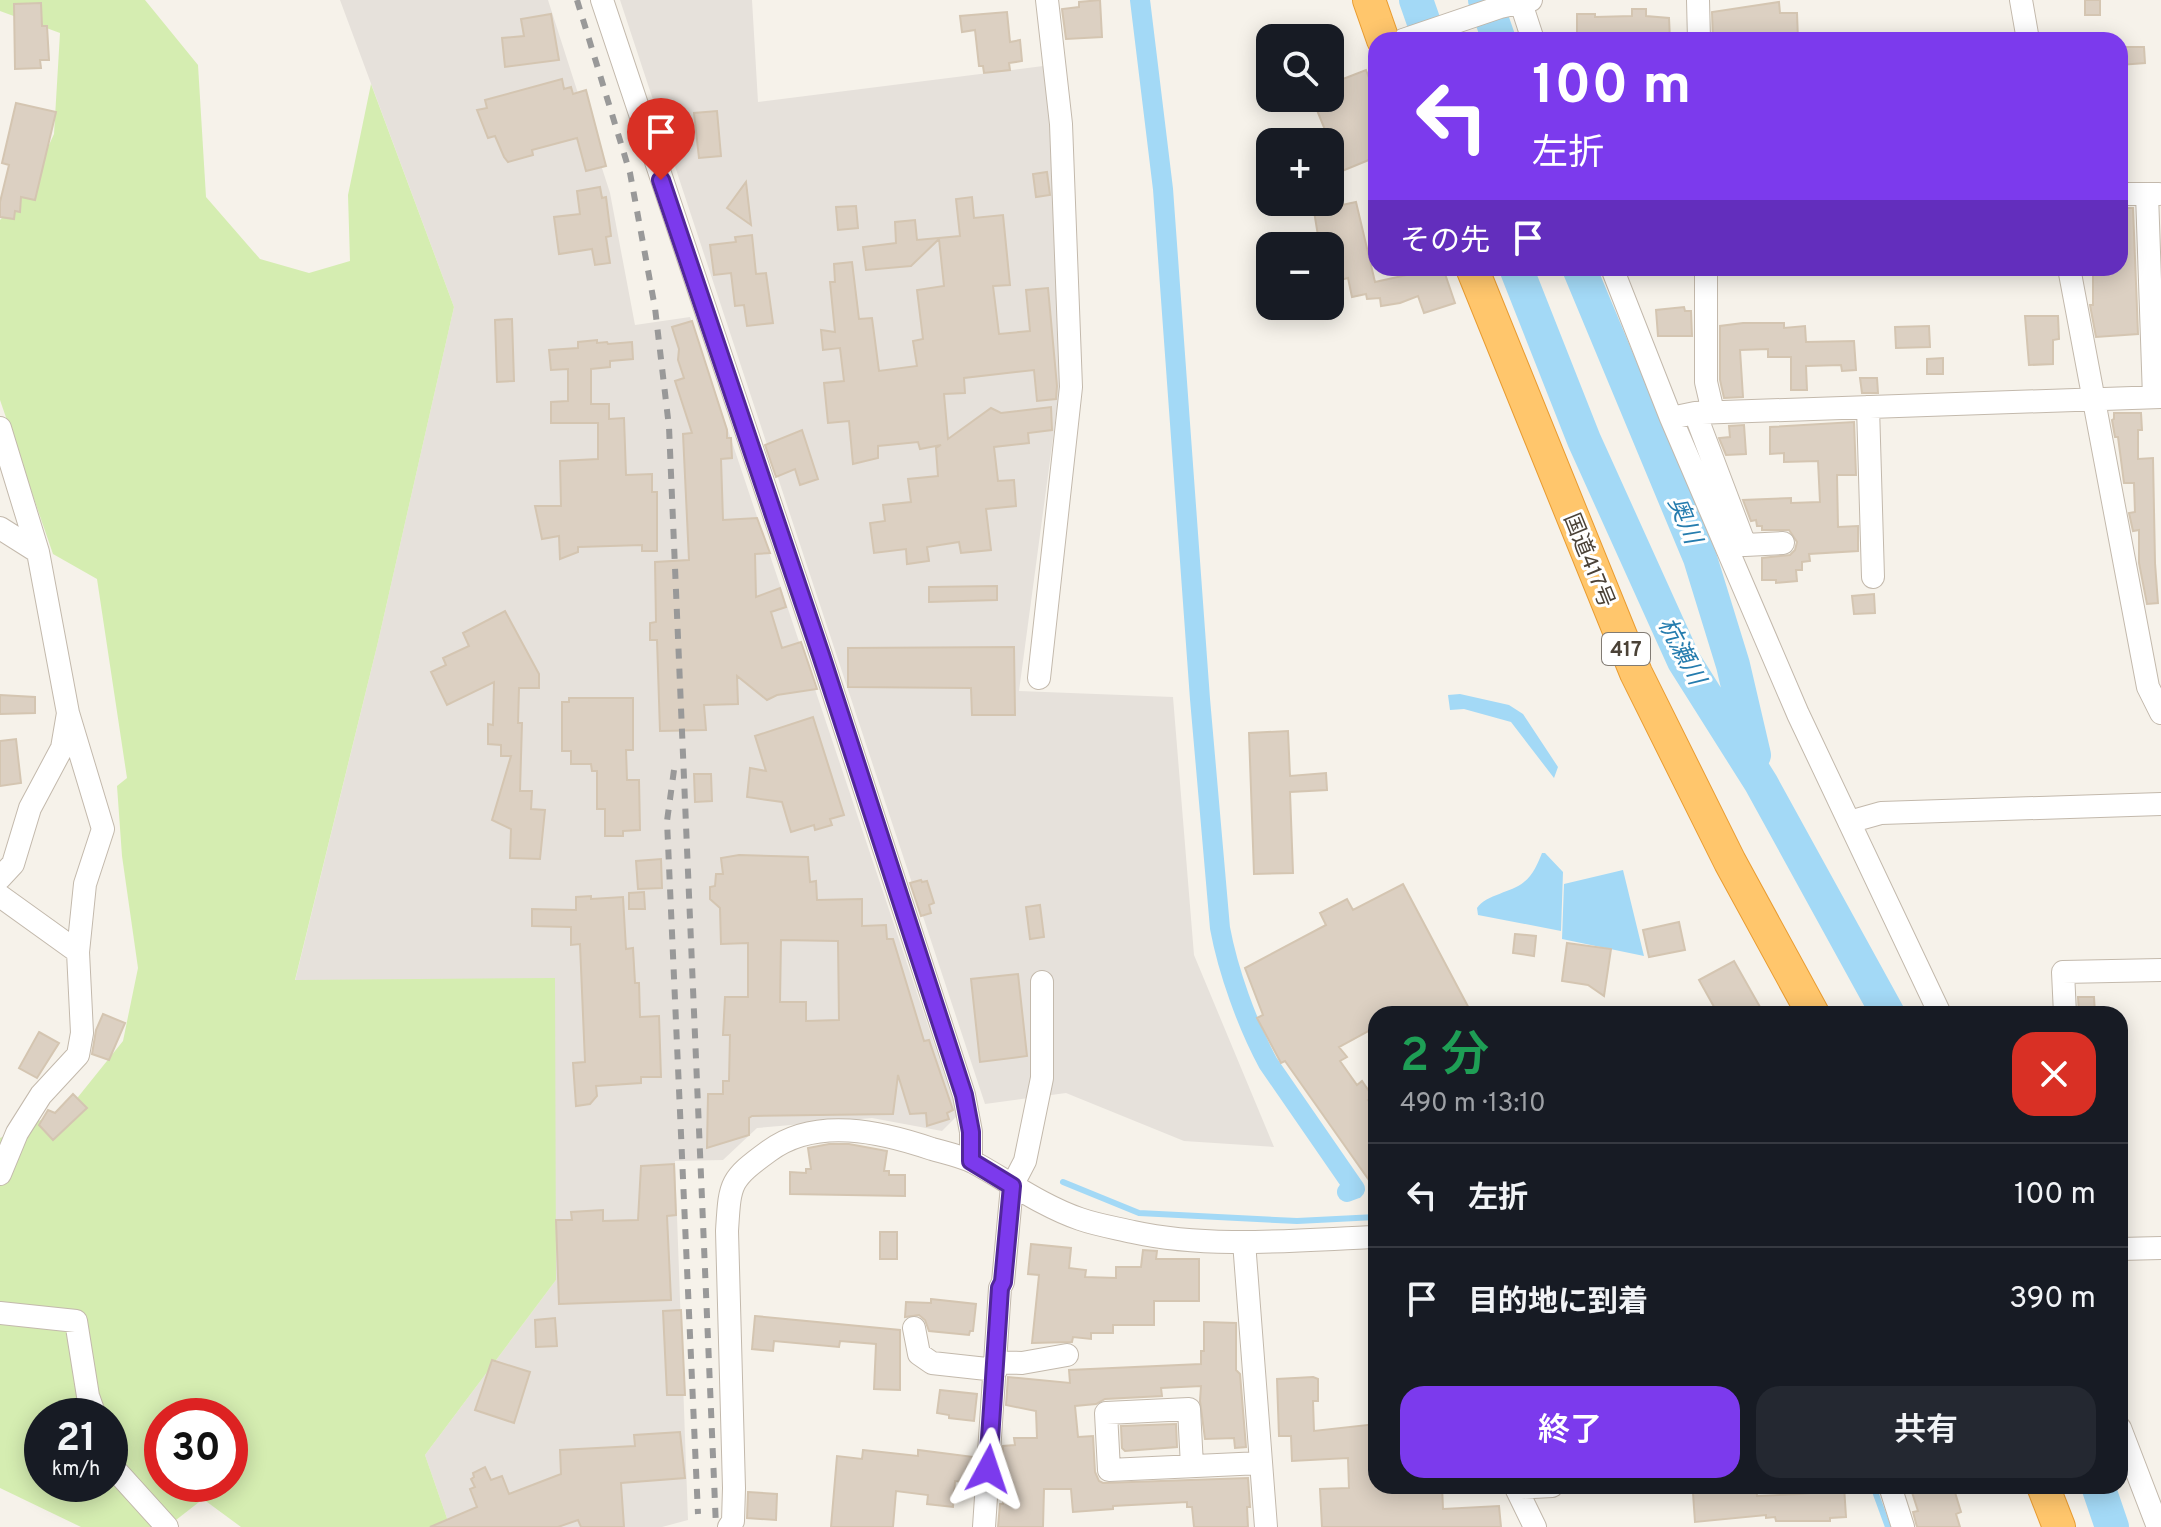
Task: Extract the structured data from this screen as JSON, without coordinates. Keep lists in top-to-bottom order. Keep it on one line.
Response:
{"streets":{"highway":["国道417号","417"]},"water":["奥川","杭瀬川"],"page":{"map_buttons":["+","−"],"turn":["100 m","左折"],"then":"その先","heading":["2 分","490 m · 13:10"],"list":[{"name":"左折","value":"100 m"},{"name":"目的地に到着","value":"390 m"}],"buttons":["終了","共有"],"speed":"21 km/h","limit":"30"}}
